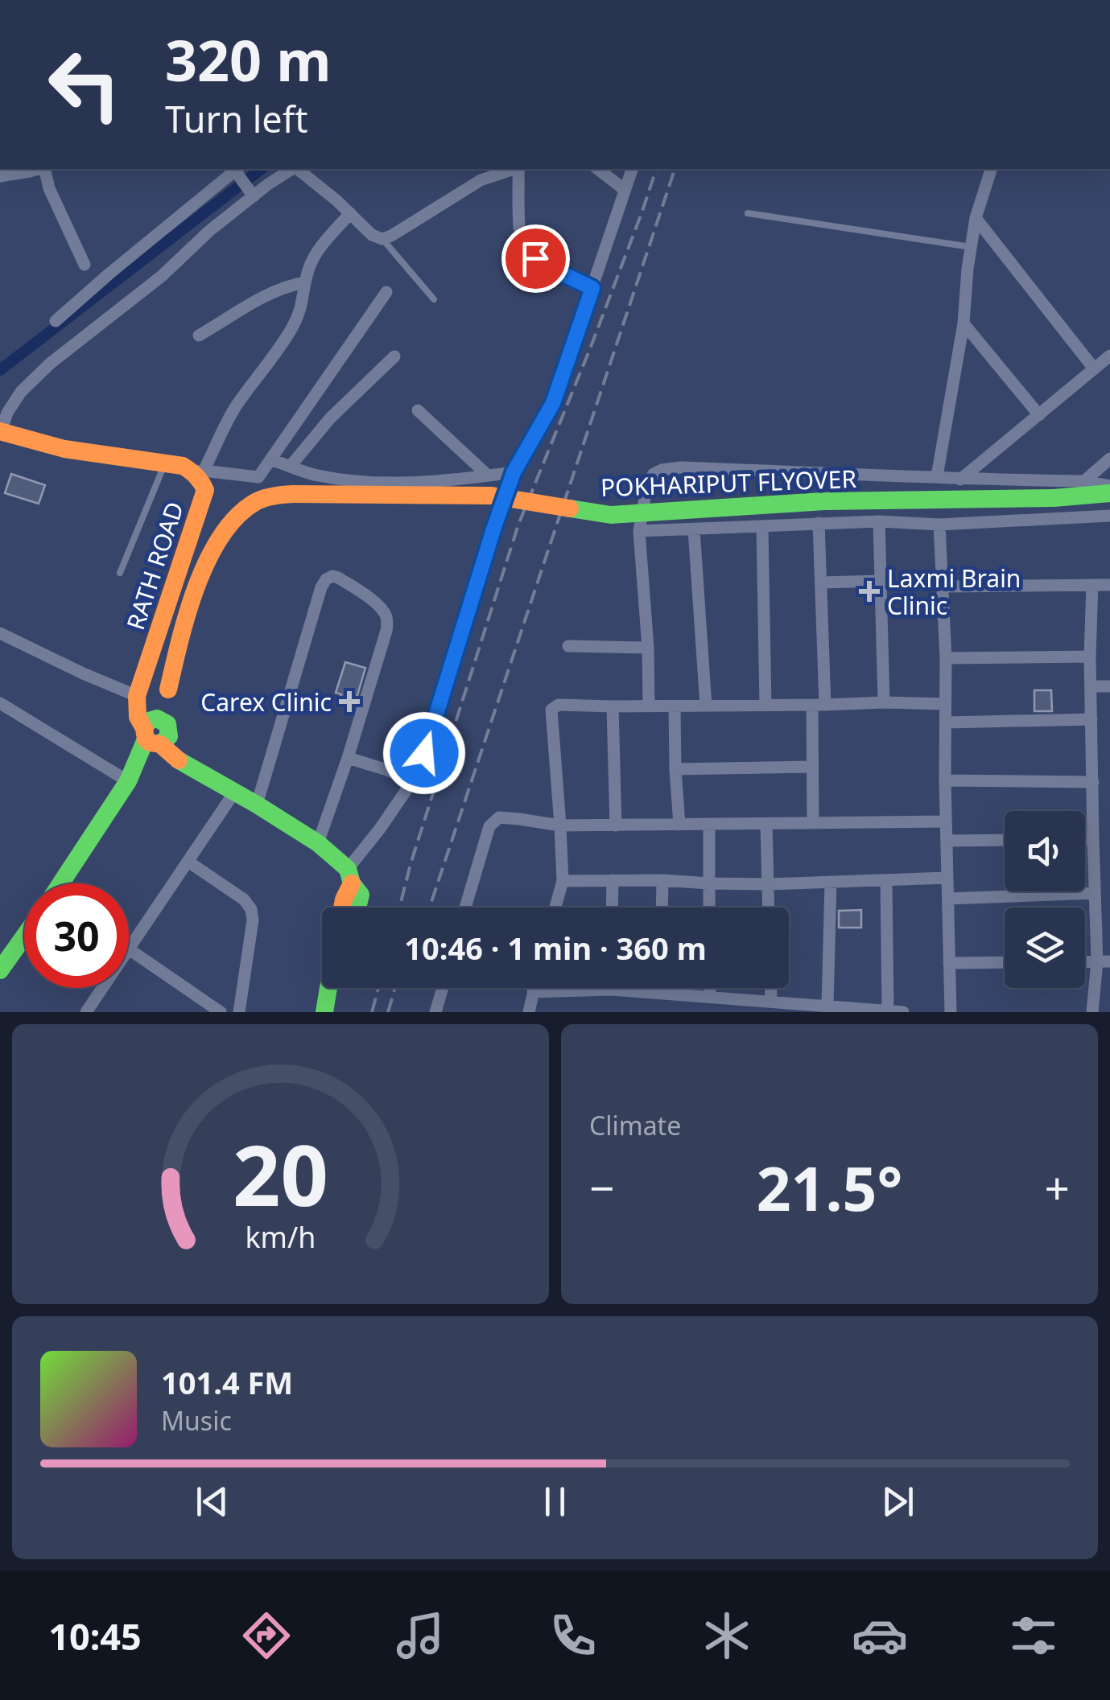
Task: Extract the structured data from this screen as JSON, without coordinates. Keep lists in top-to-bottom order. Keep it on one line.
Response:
{"streets":{"main road":["POKHARIPUT FLYOVER","RATH ROAD"]},"places":{"health":["Laxmi Brain Clinic","Carex Clinic"]},"page":{"turn":["320 m","Turn left"],"limit":"30","trip":"10:46 · 1 min · 360 m","tile":"Climate","heat":["−","21.5°","+"],"song":["101.4 FM","Music"],"tabs":"10:45","gauge":["20","km/h"]}}
